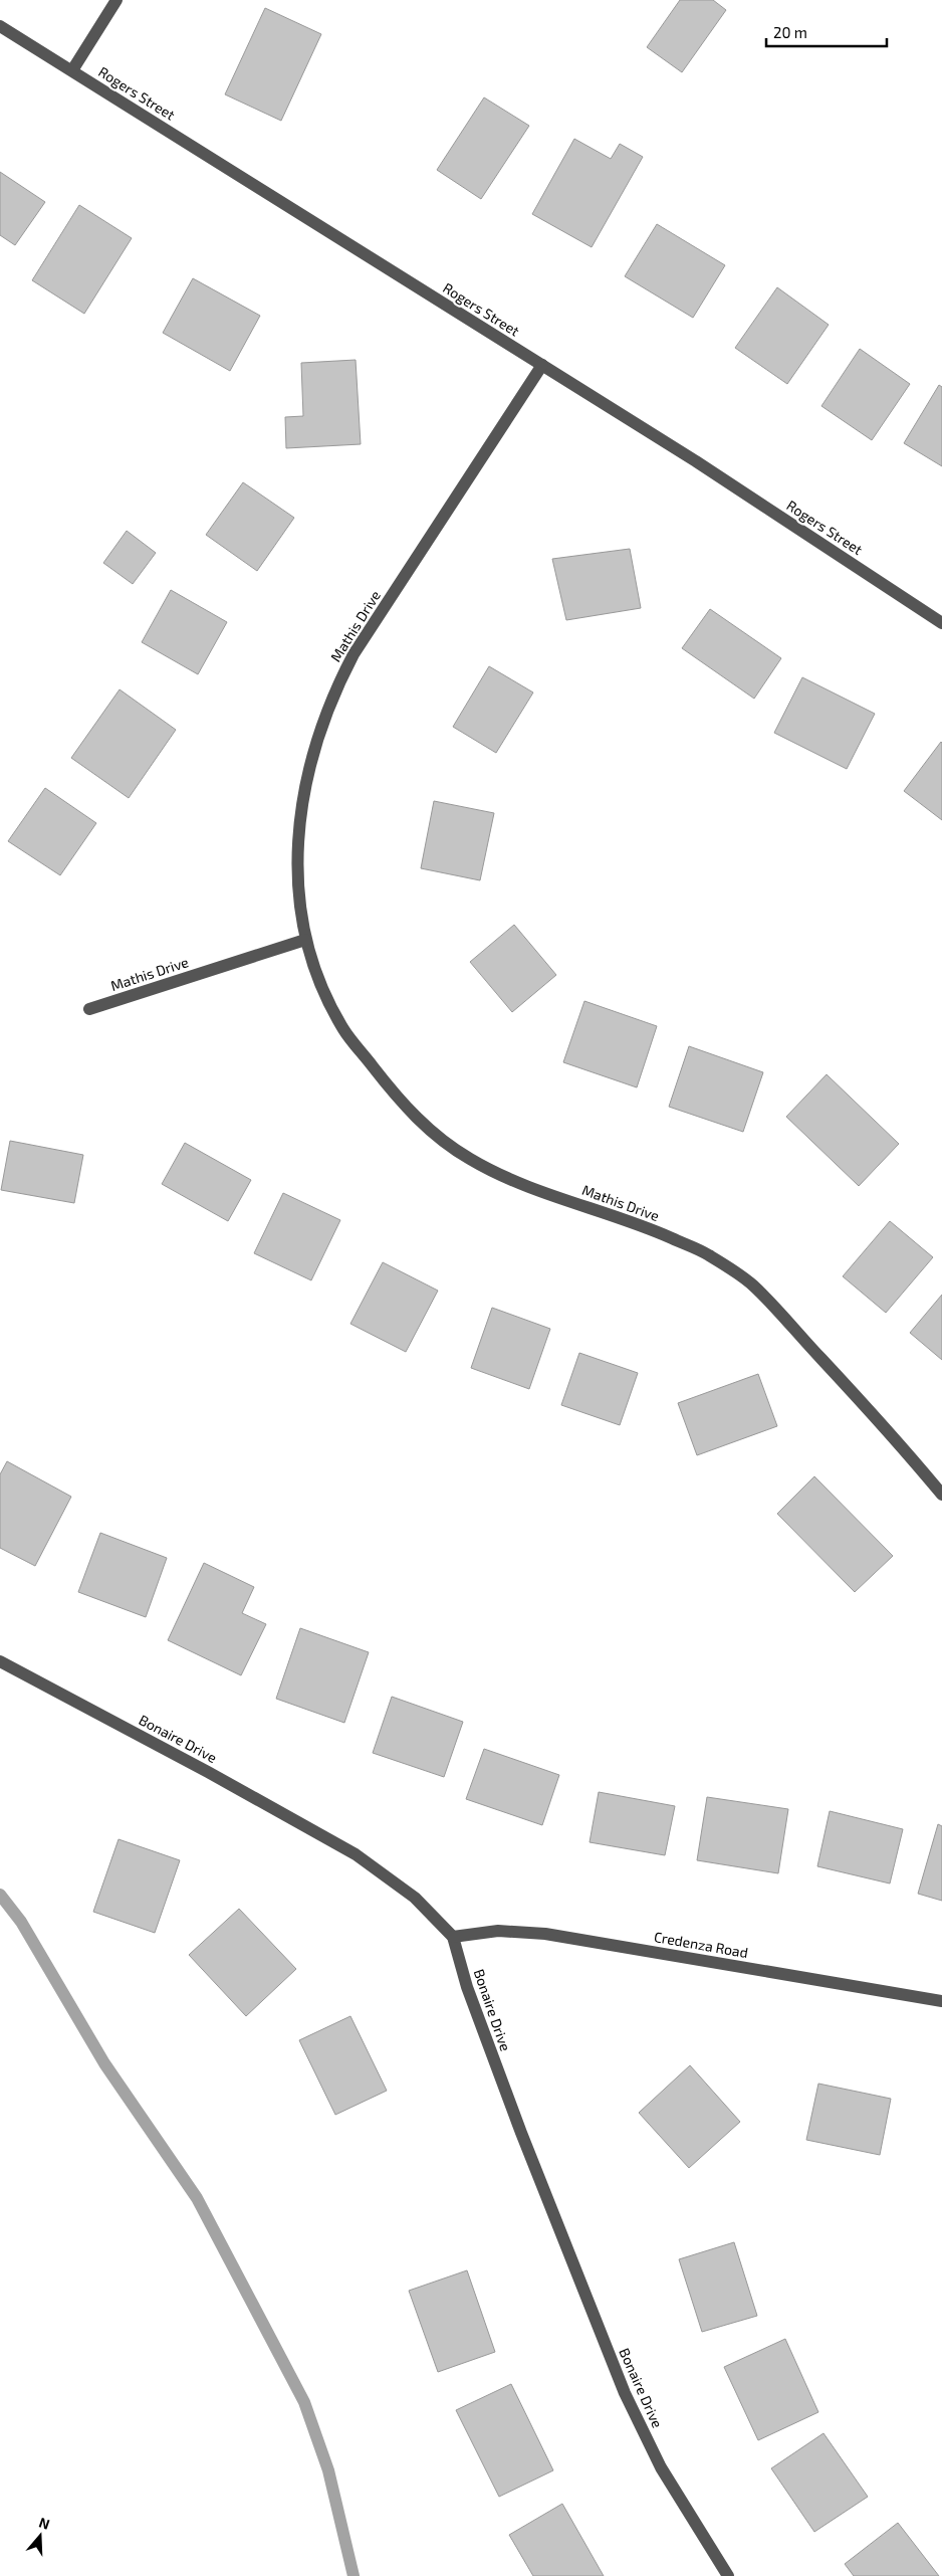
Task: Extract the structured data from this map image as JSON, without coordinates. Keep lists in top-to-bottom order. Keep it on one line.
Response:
{"streets":{"street":["Rogers Street","Mathis Drive","Bonaire Drive","Credenza Road"]},"crossings":[["Rogers Street","Mathis Drive"],["Bonaire Drive","Credenza Road"]],"scale_bar":"20 m","north":"top"}
